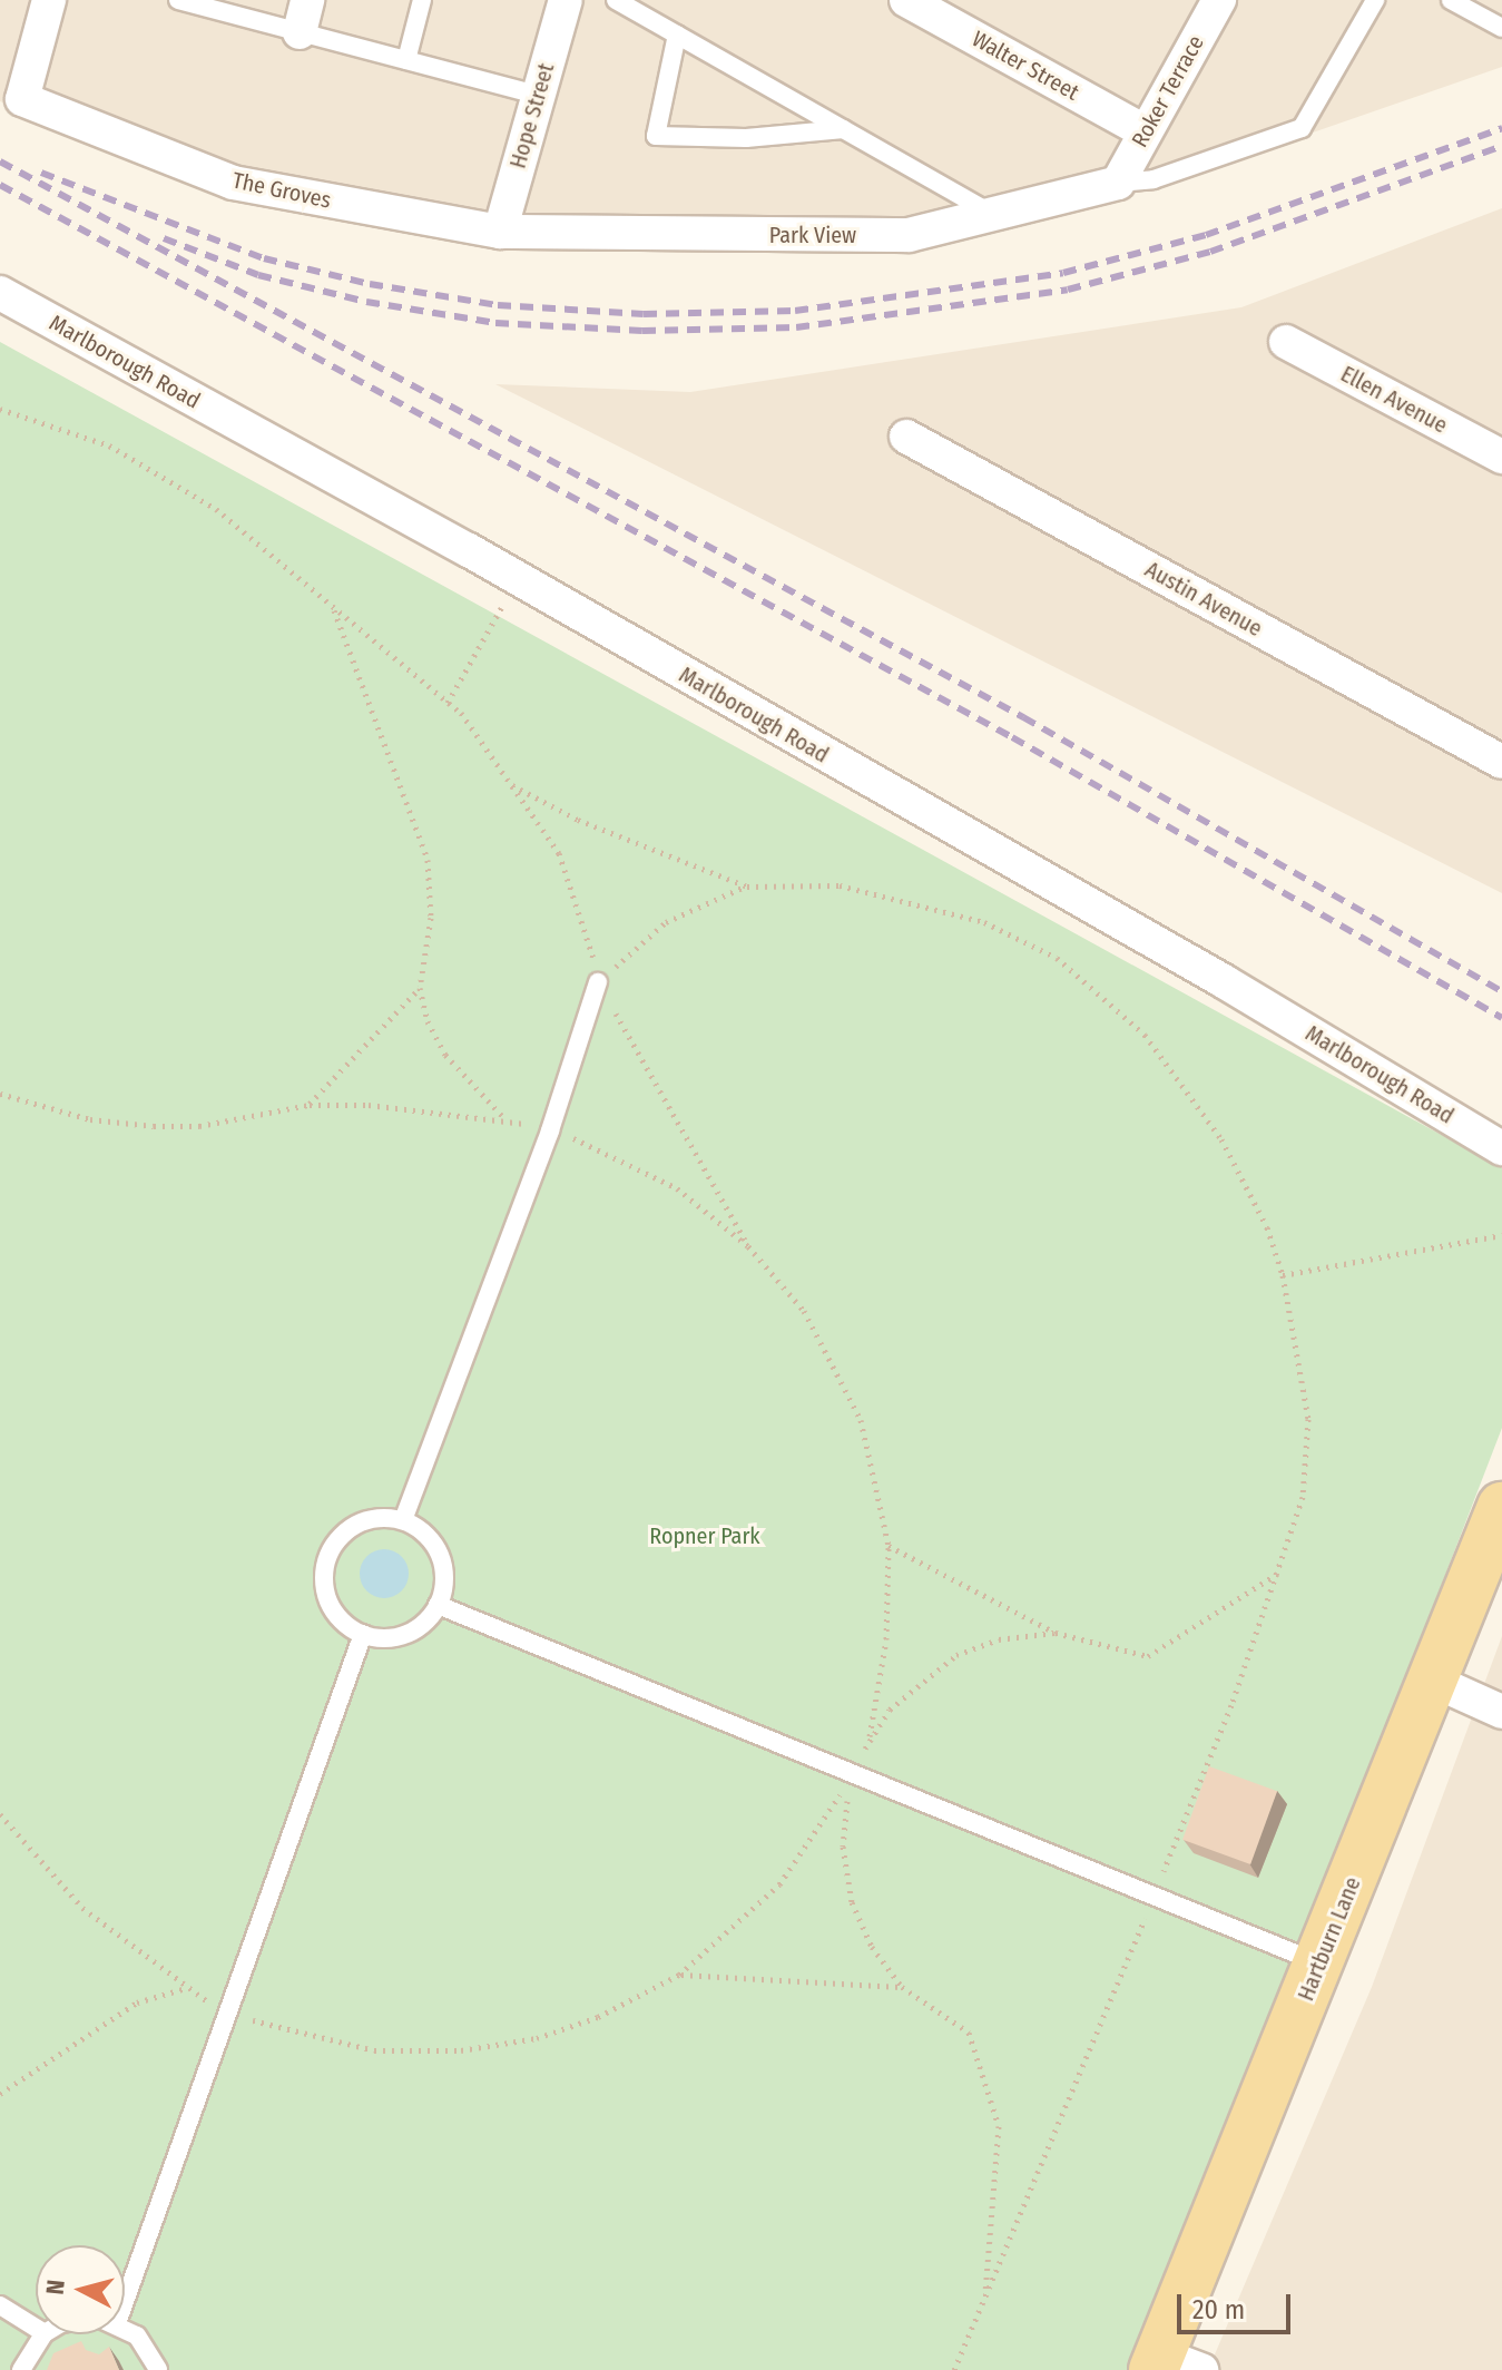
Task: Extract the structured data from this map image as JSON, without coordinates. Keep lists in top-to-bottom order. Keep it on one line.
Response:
{"streets":{"main road":["Hartburn Lane"],"street":["Walter Street","Roker Terrace","Hope Street","The Groves","Park View","Marlborough Road","Ellen Avenue","Austin Avenue"]},"crossings":[["Walter Street","Roker Terrace"],["Roker Terrace","Park View"],["Hope Street","The Groves"],["Hope Street","Park View"],["The Groves","Park View"]],"parks":["Ropner Park"],"scale_bar":"20 m","north":"left"}
